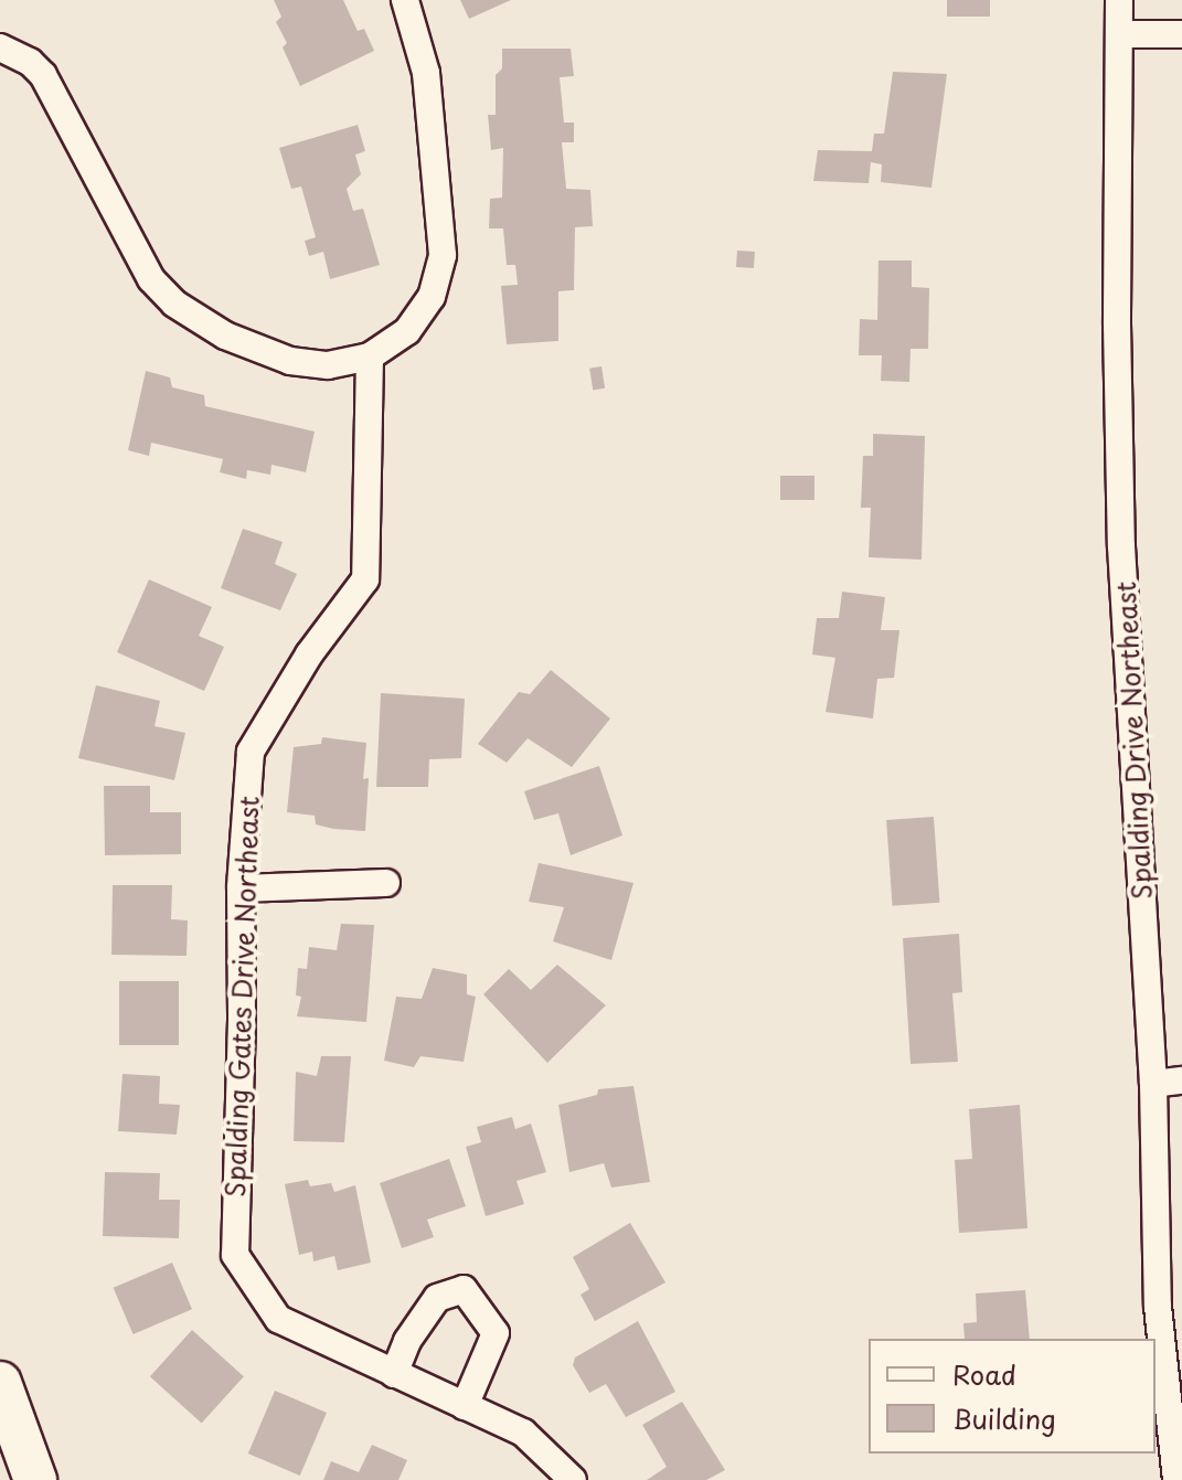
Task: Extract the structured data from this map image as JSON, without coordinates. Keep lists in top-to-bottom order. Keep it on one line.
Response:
{"streets":{"street":["Spalding Drive Northeast","Spalding Gates Drive Northeast"]},"legend":["Road","Building"]}
